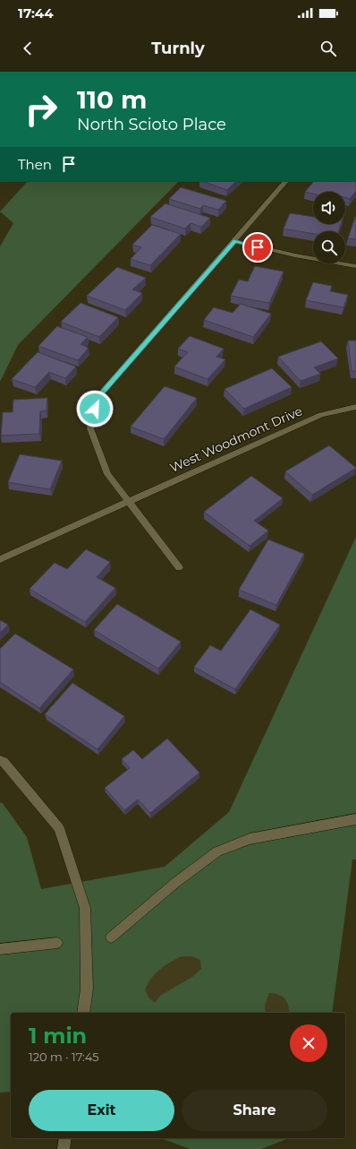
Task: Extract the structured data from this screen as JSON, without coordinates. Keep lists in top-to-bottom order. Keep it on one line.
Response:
{"streets":{"street":["West Woodmont Drive"]},"page":{"status":"17:44","header":"Turnly","turn":["110 m","North Scioto Place"],"then":"Then","heading":["1 min","120 m · 17:45"],"buttons":["Exit","Share"]}}
